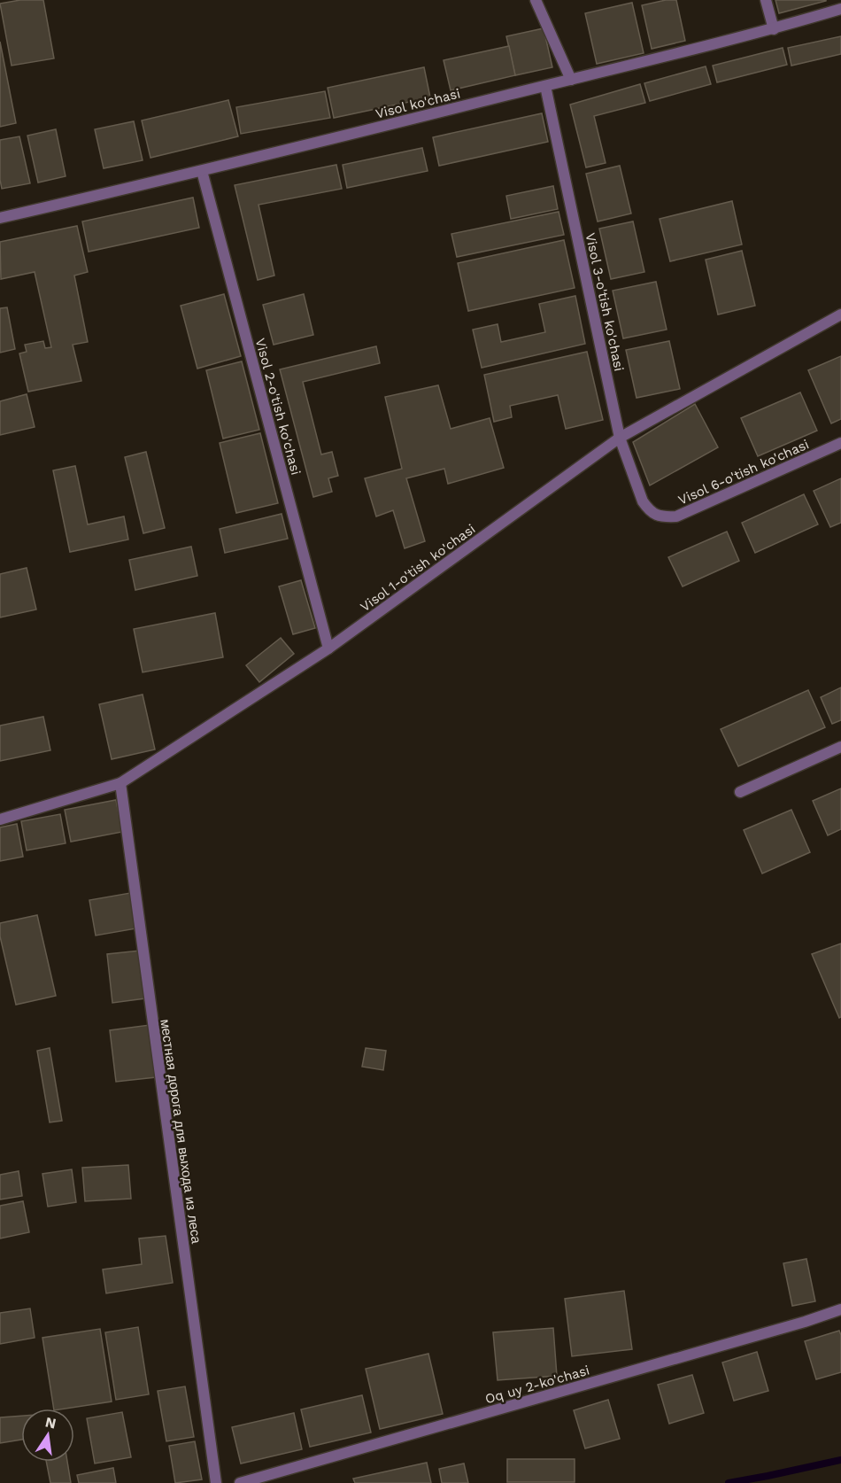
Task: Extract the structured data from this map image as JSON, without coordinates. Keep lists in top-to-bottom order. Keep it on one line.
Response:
{"streets":{"street":["Visol ko'chasi","Visol 3-o'tish ko'chasi","Visol 2-o'tish ko'chasi","Visol 6-o'tish ko'chasi","Visol 1-o'tish ko'chasi","местная дорога для выхода из леса","Oq uy 2-ko'chasi"]},"crossings":[["Visol ko'chasi","Visol 3-o'tish ko'chasi"],["Visol ko'chasi","Visol 2-o'tish ko'chasi"],["Visol 3-o'tish ko'chasi","Visol 6-o'tish ko'chasi"],["Visol 3-o'tish ko'chasi","Visol 1-o'tish ko'chasi"],["Visol 2-o'tish ko'chasi","Visol 1-o'tish ko'chasi"],["Visol 1-o'tish ko'chasi","местная дорога для выхода из леса"]],"north":"top"}
